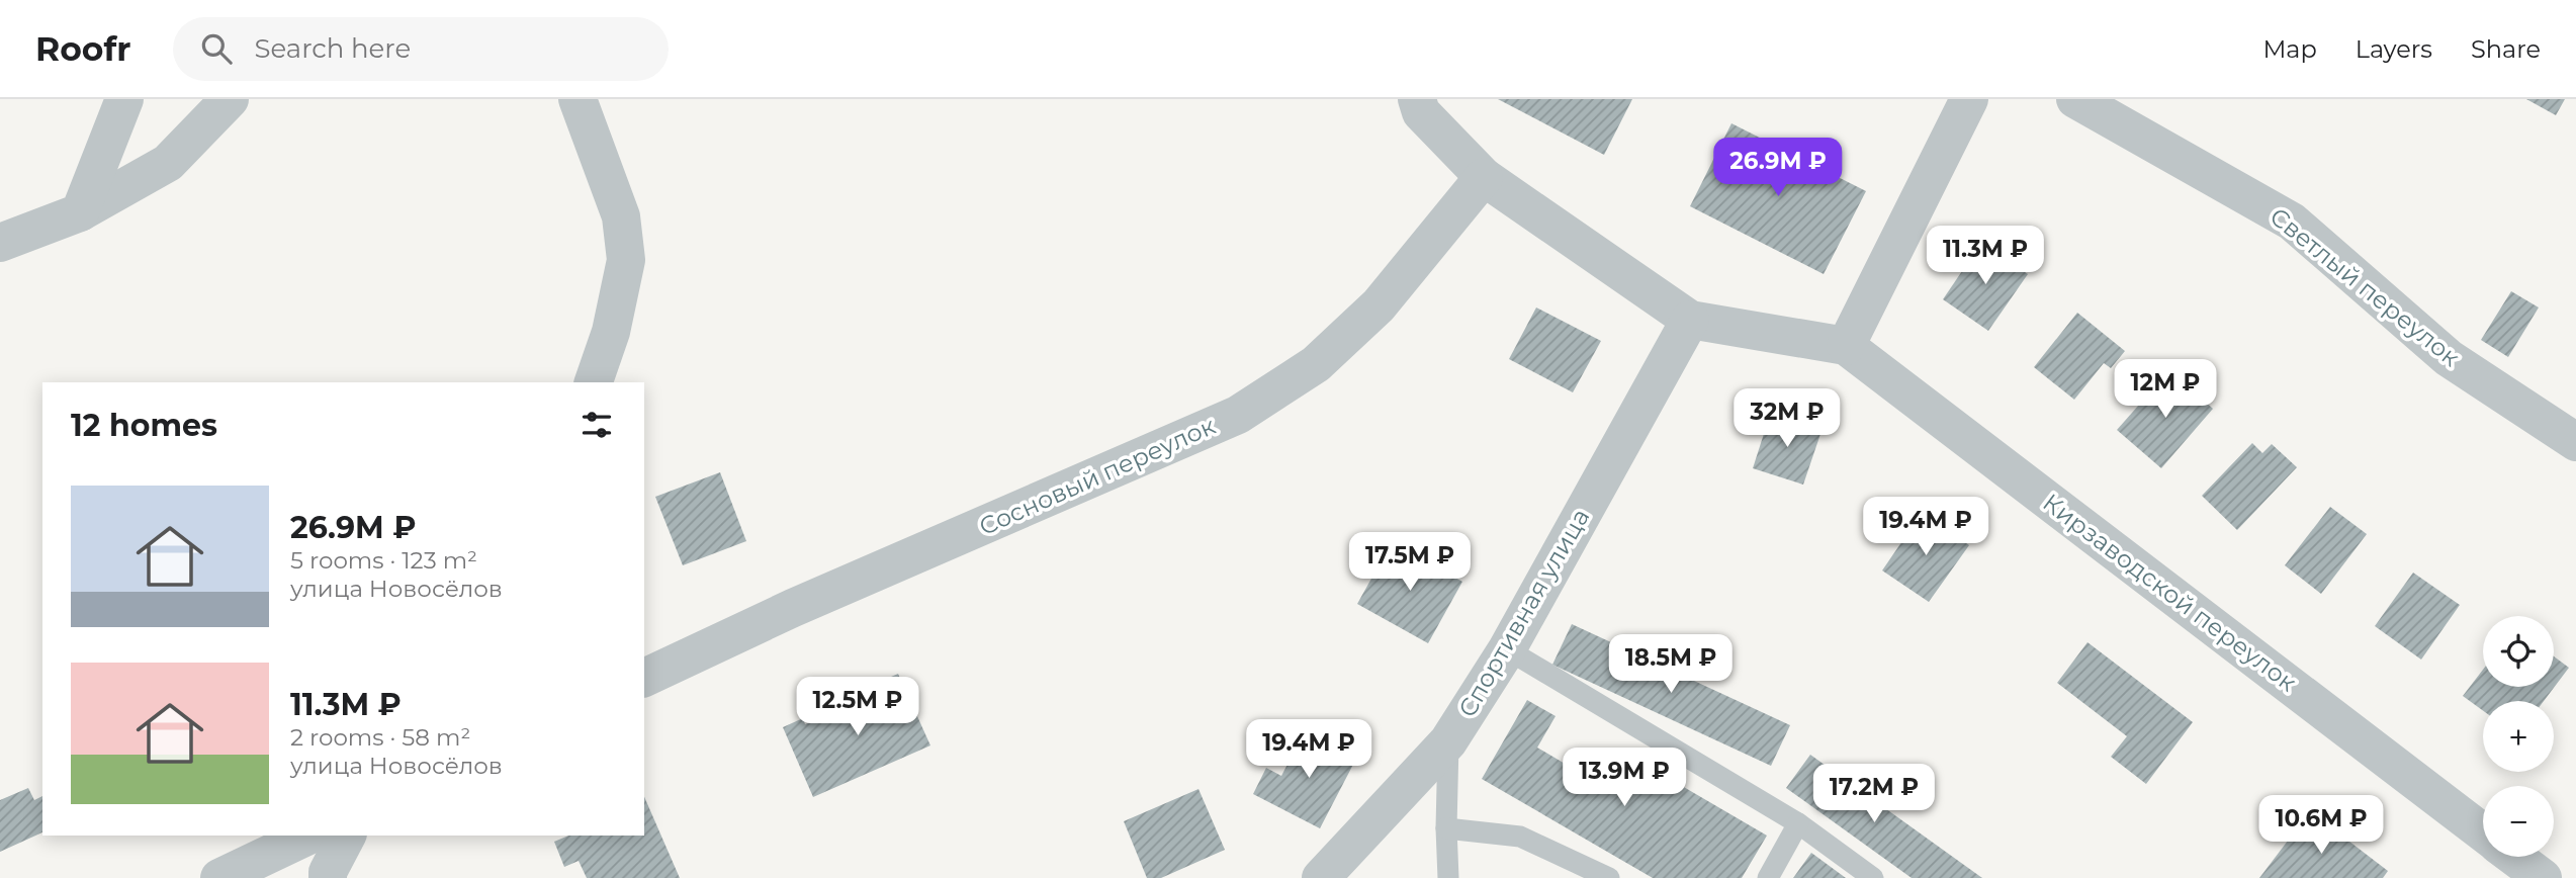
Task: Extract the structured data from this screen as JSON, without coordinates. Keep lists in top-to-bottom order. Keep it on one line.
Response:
{"streets":{"street":["Светлый переулок","Сосновый переулок","Кирзаводской переулок","Спортивная улица"]},"crossings":[["Сосновый переулок","Кирзаводской переулок"],["Кирзаводской переулок","Спортивная улица"]],"page":{"header":"Roofr","search":"Search here","nav":["Map","Layers","Share"],"price":["26.9M ₽","11.3M ₽","12M ₽","32M ₽","19.4M ₽","17.5M ₽","18.5M ₽","12.5M ₽","19.4M ₽","13.9M ₽","17.2M ₽","10.6M ₽"],"heading":"12 homes","list":[{"name":"26.9M ₽","note":"5 rooms · 123 m² · улица Новосёлов"},{"name":"11.3M ₽","note":"2 rooms · 58 m² · улица Новосёлов"}],"map_buttons":["+","−"]}}
